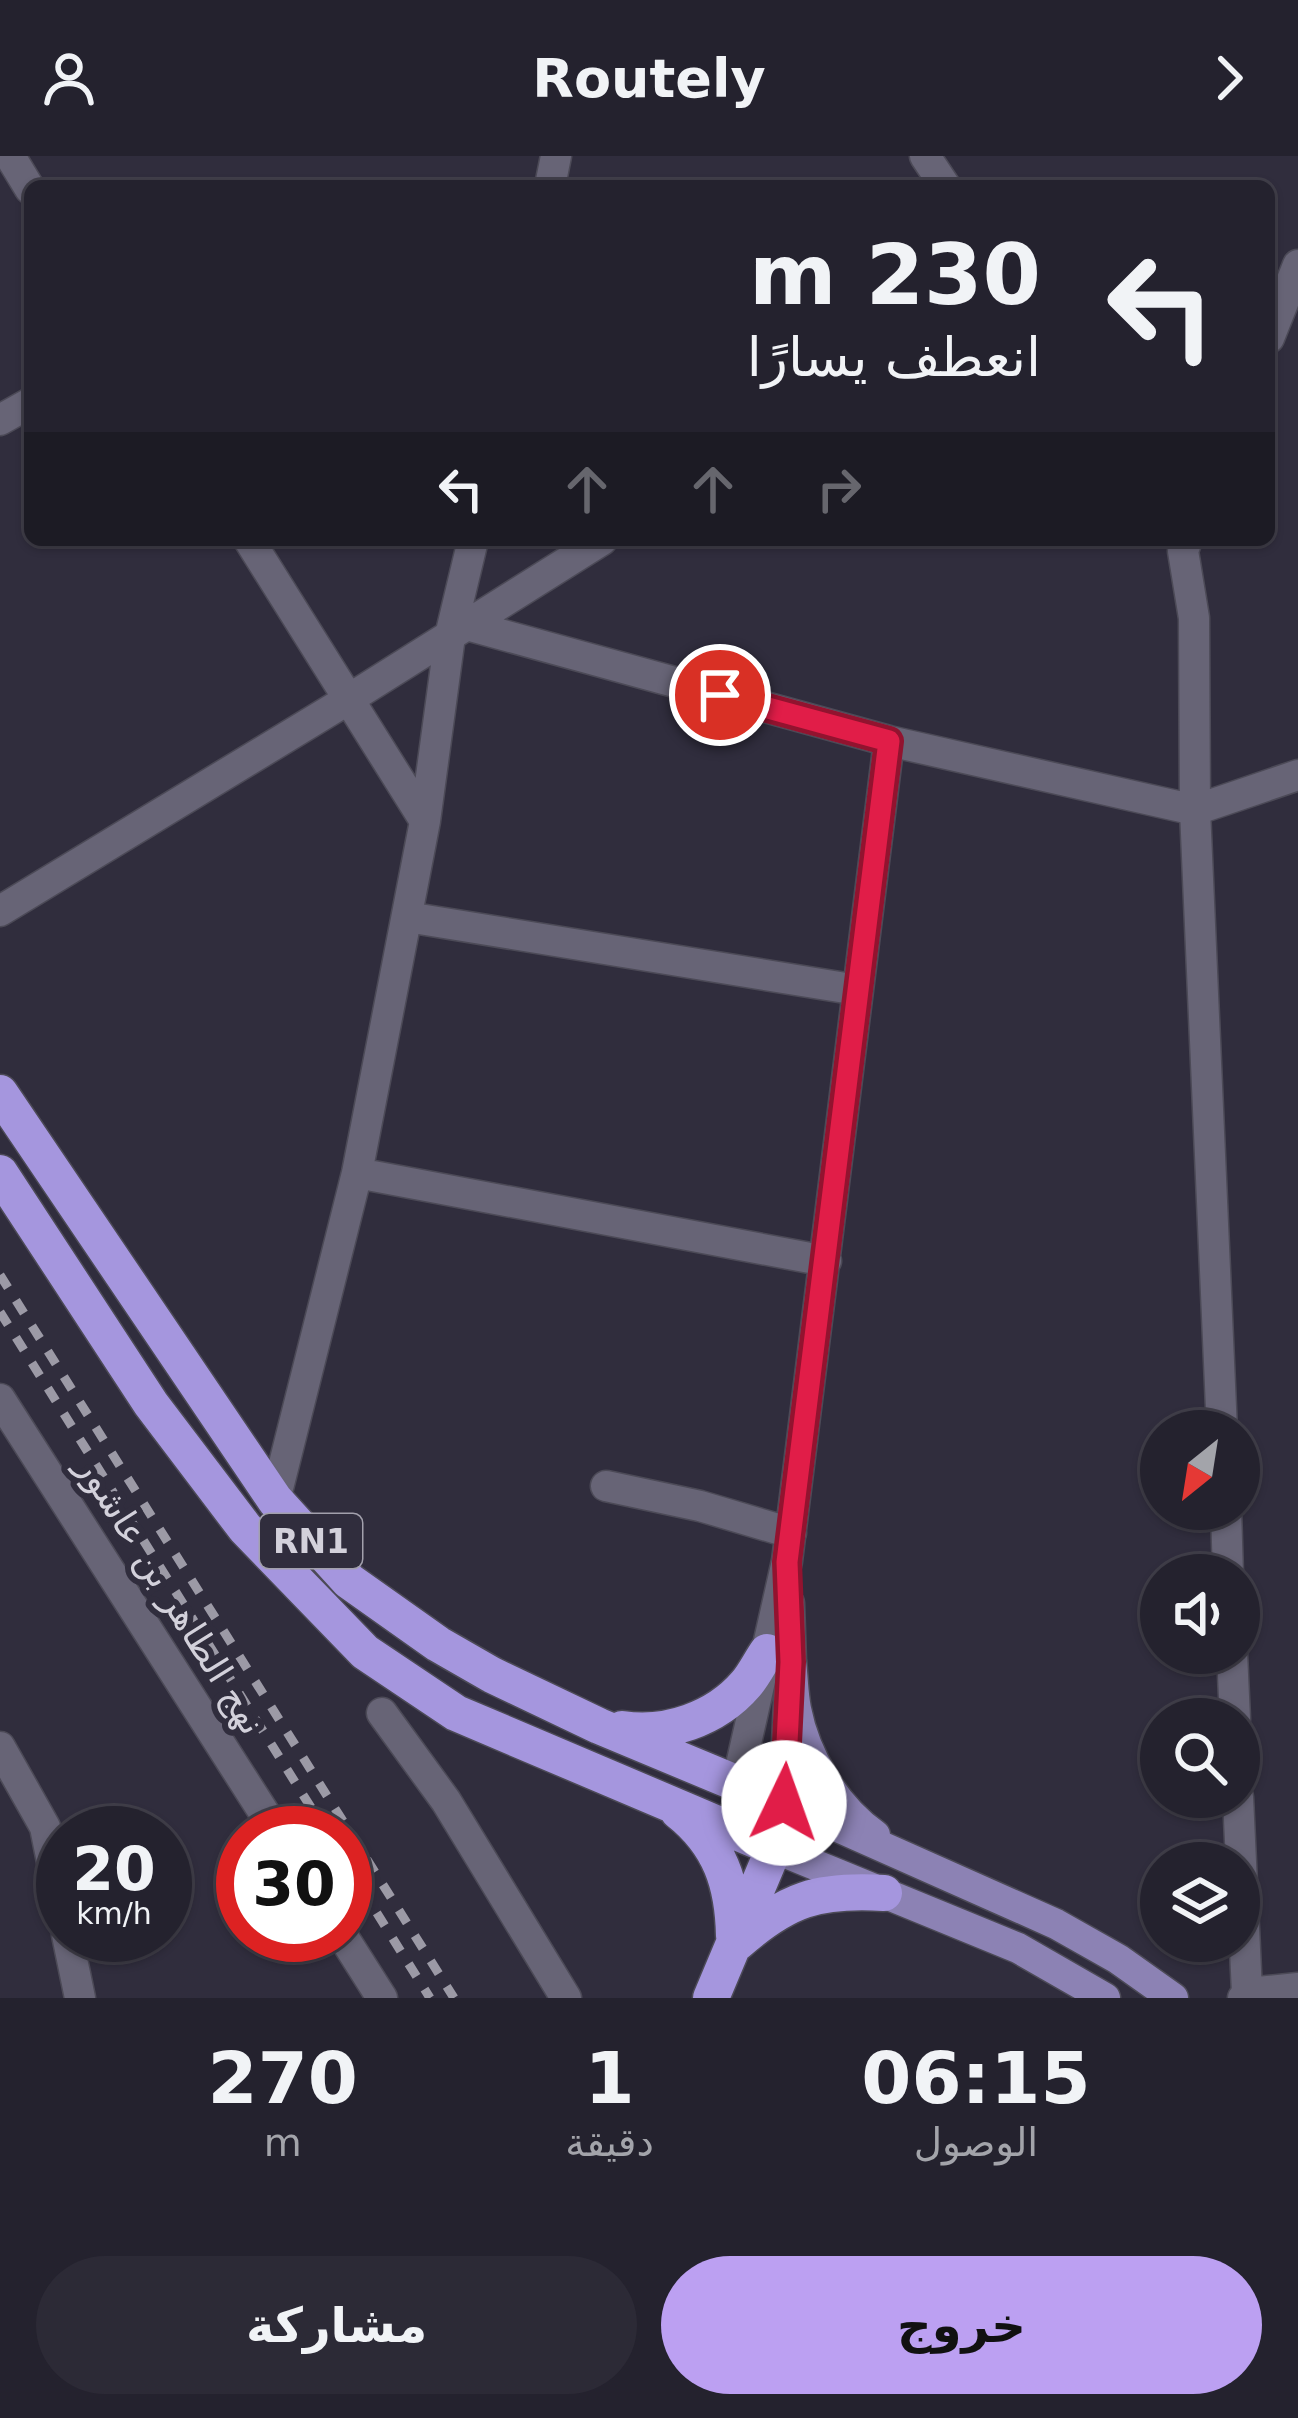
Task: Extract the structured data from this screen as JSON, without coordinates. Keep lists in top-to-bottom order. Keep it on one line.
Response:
{"streets":{"highway":["RN1"],"street":["نهج الطاهر بن عاشور"]},"north":"bottom left","page":{"header":"Routely","turn":["230 m","انعطف يسارًا"],"speed":"20 km/h","limit":"30","eta":["06:15","الوصول","1","دقيقة","270","m"],"buttons":["خروج","مشاركة"]}}
